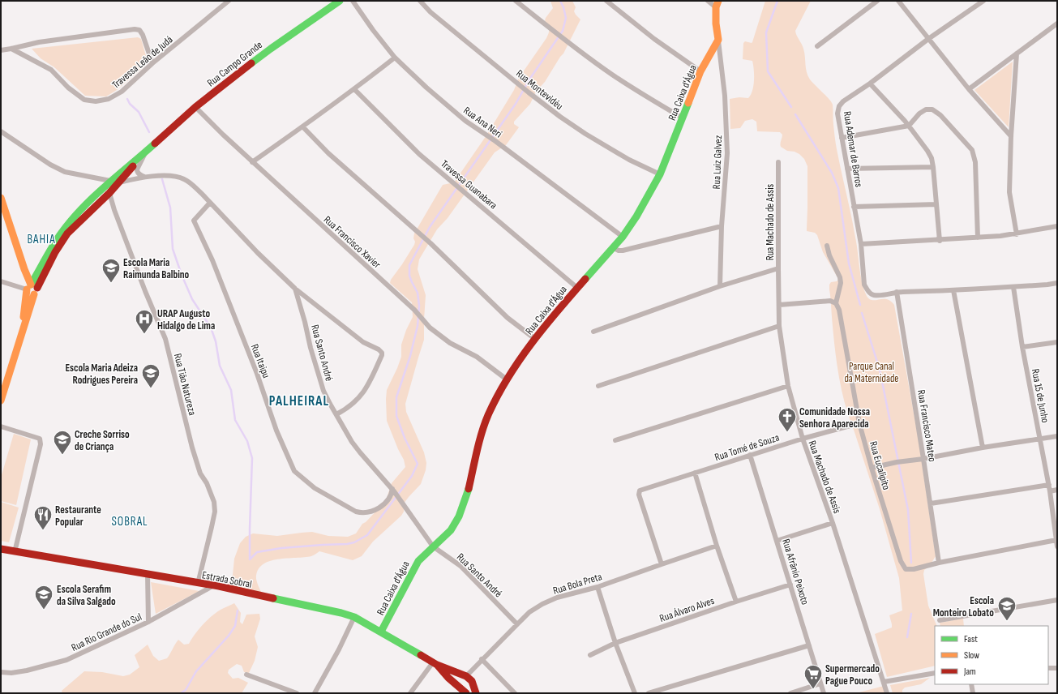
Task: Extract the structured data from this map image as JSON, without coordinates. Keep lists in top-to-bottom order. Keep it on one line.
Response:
{"streets":{"street":["Travessa Leão de Judá","Rua Campo Grande","Rua Montevidéu","Rua Caixa d'Água","Rua Ana Neri","Rua Ademar de Barros","Rua Luiz Galvez","Travessa Guanabara","Rua Machado de Assis","Rua Francisco Xavier","Rua Santo André","Rua Itaipu","Rua Tião Natureza","Rua 15 de Junho","Rua Francisco Mateo","Rua Tomé de Souza","Rua Eucalipito","Rua Afrânio Peixoto","Estrada Sobral","Rua Bola Preta","Rua Álvaro Alves","Rua Rio Grande do Sul"]},"crossings":[["Rua Campo Grande","Rua Francisco Xavier"],["Rua Campo Grande","Rua Santo André"],["Rua Campo Grande","Rua Tião Natureza"],["Rua Montevidéu","Rua Caixa d'Água"],["Rua Caixa d'Água","Rua Ana Neri"],["Rua Caixa d'Água","Rua Luiz Galvez"],["Rua Caixa d'Água","Travessa Guanabara"],["Rua Caixa d'Água","Rua Francisco Xavier"],["Rua Caixa d'Água","Rua Santo André"],["Rua Caixa d'Água","Estrada Sobral"],["Rua Ademar de Barros","Rua Francisco Mateo"],["Rua Machado de Assis","Rua Tomé de Souza"],["Rua Santo André","Rua Itaipu"],["Rua Santo André","Rua Bola Preta"],["Rua Tião Natureza","Estrada Sobral"],["Rua Francisco Mateo","Rua Eucalipito"],["Rua Tomé de Souza","Rua Eucalipito"],["Rua Tomé de Souza","Rua Afrânio Peixoto"],["Rua Tomé de Souza","Rua Bola Preta"],["Rua Afrânio Peixoto","Rua Álvaro Alves"],["Estrada Sobral","Rua Bola Preta"],["Estrada Sobral","Rua Rio Grande do Sul"]],"districts":["BAHIA","PALHEIRAL","SOBRAL"],"parks":["Parque Canal da Maternidade"],"places":{"school or university":["Escola Maria Raimunda Balbino","Escola Maria Adeiza Rodrigues Pereira","Creche Sorriso de Criança","Escola Serafim da Silva Salgado","Escola Monteiro Lobato"],"hospital":["URAP Augusto Hidalgo de Lima"],"church":["Comunidade Nossa Senhora Aparecida"],"restaurant":["Restaurante Popular"],"supermarket":["Supermercado Pague Pouco"]},"legend":["Fast","Slow","Jam"]}
